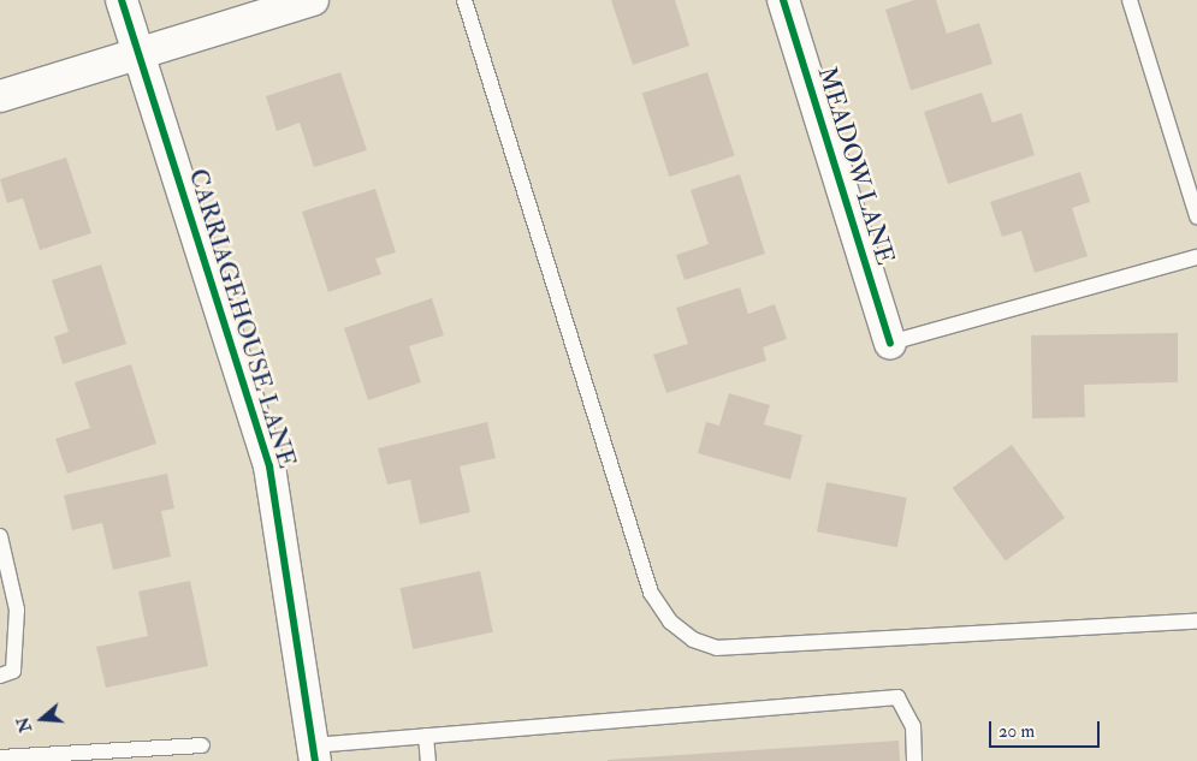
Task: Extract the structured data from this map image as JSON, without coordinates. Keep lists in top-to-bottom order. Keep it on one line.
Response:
{"streets":{"street":["MEADOW LANE","CARRIAGEHOUSE LANE"]},"scale_bar":"20 m","north":"left"}
